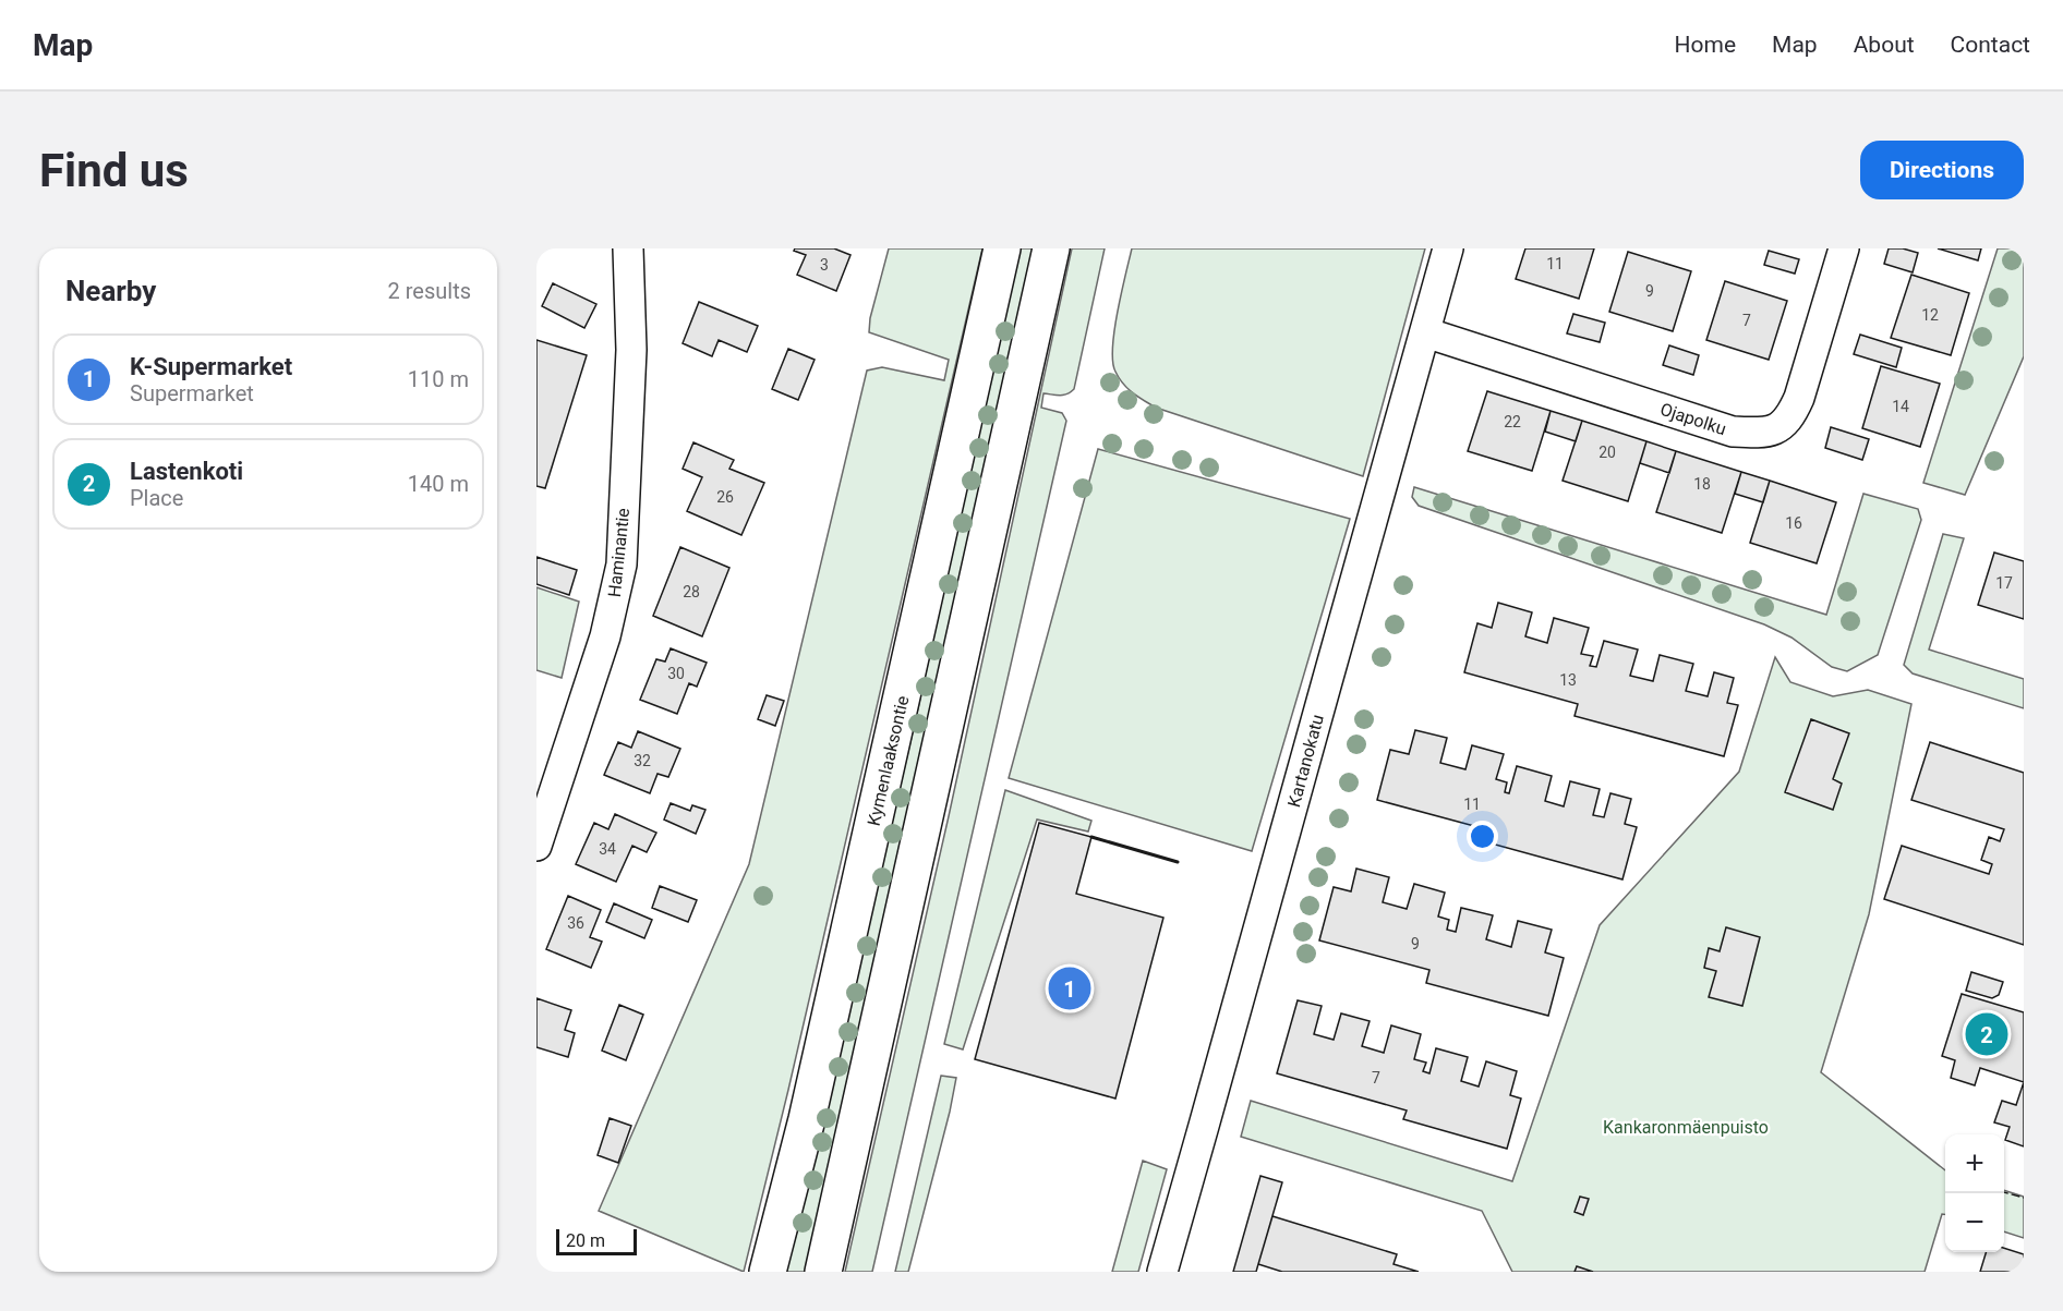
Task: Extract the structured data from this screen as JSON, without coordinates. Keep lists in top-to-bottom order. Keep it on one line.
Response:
{"streets":{"main road":["Kymenlaaksontie"],"street":["Ojapolku","Haminantie","Kartanokatu"]},"crossings":[["Ojapolku","Kartanokatu"]],"parks":["Kankaronmäenpuisto"],"house_numbers":["11","3","9","12","7","14","22","20","18","26","16","17","28","30","13","32","11","34","36","9","7"],"scale_bar":"20 m","page":{"header":"Map","nav":["Home","Map","About","Contact"],"buttons":"Directions","title":"Find us","heading":["Nearby","2 results"],"list":[{"mark":"1","name":"K-Supermarket","note":"Supermarket","value":"110 m"},{"mark":"2","name":"Lastenkoti","note":"Place","value":"140 m"}],"pins":["1","2"],"map_buttons":["+","−"],"scale":"20 m"}}
